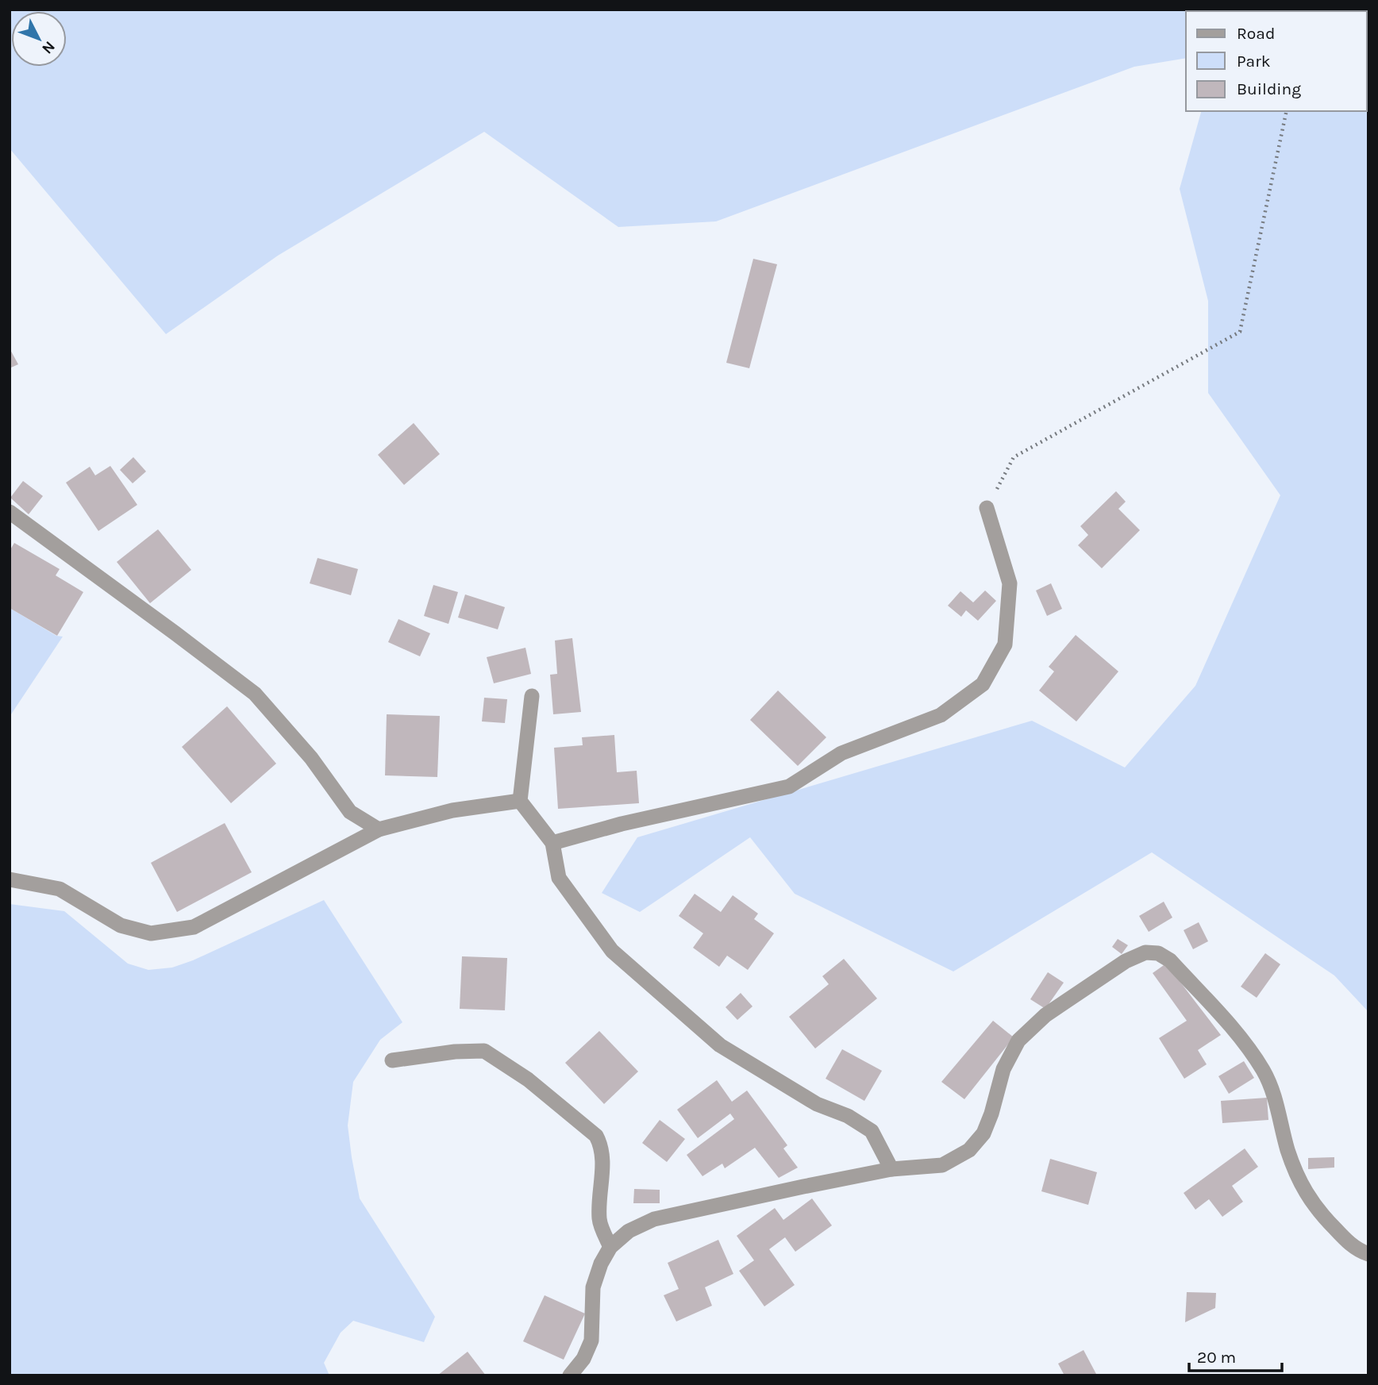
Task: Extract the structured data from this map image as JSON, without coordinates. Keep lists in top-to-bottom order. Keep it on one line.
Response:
{"legend":["Road","Park","Building"],"scale_bar":"20 m","north":"bottom right"}
